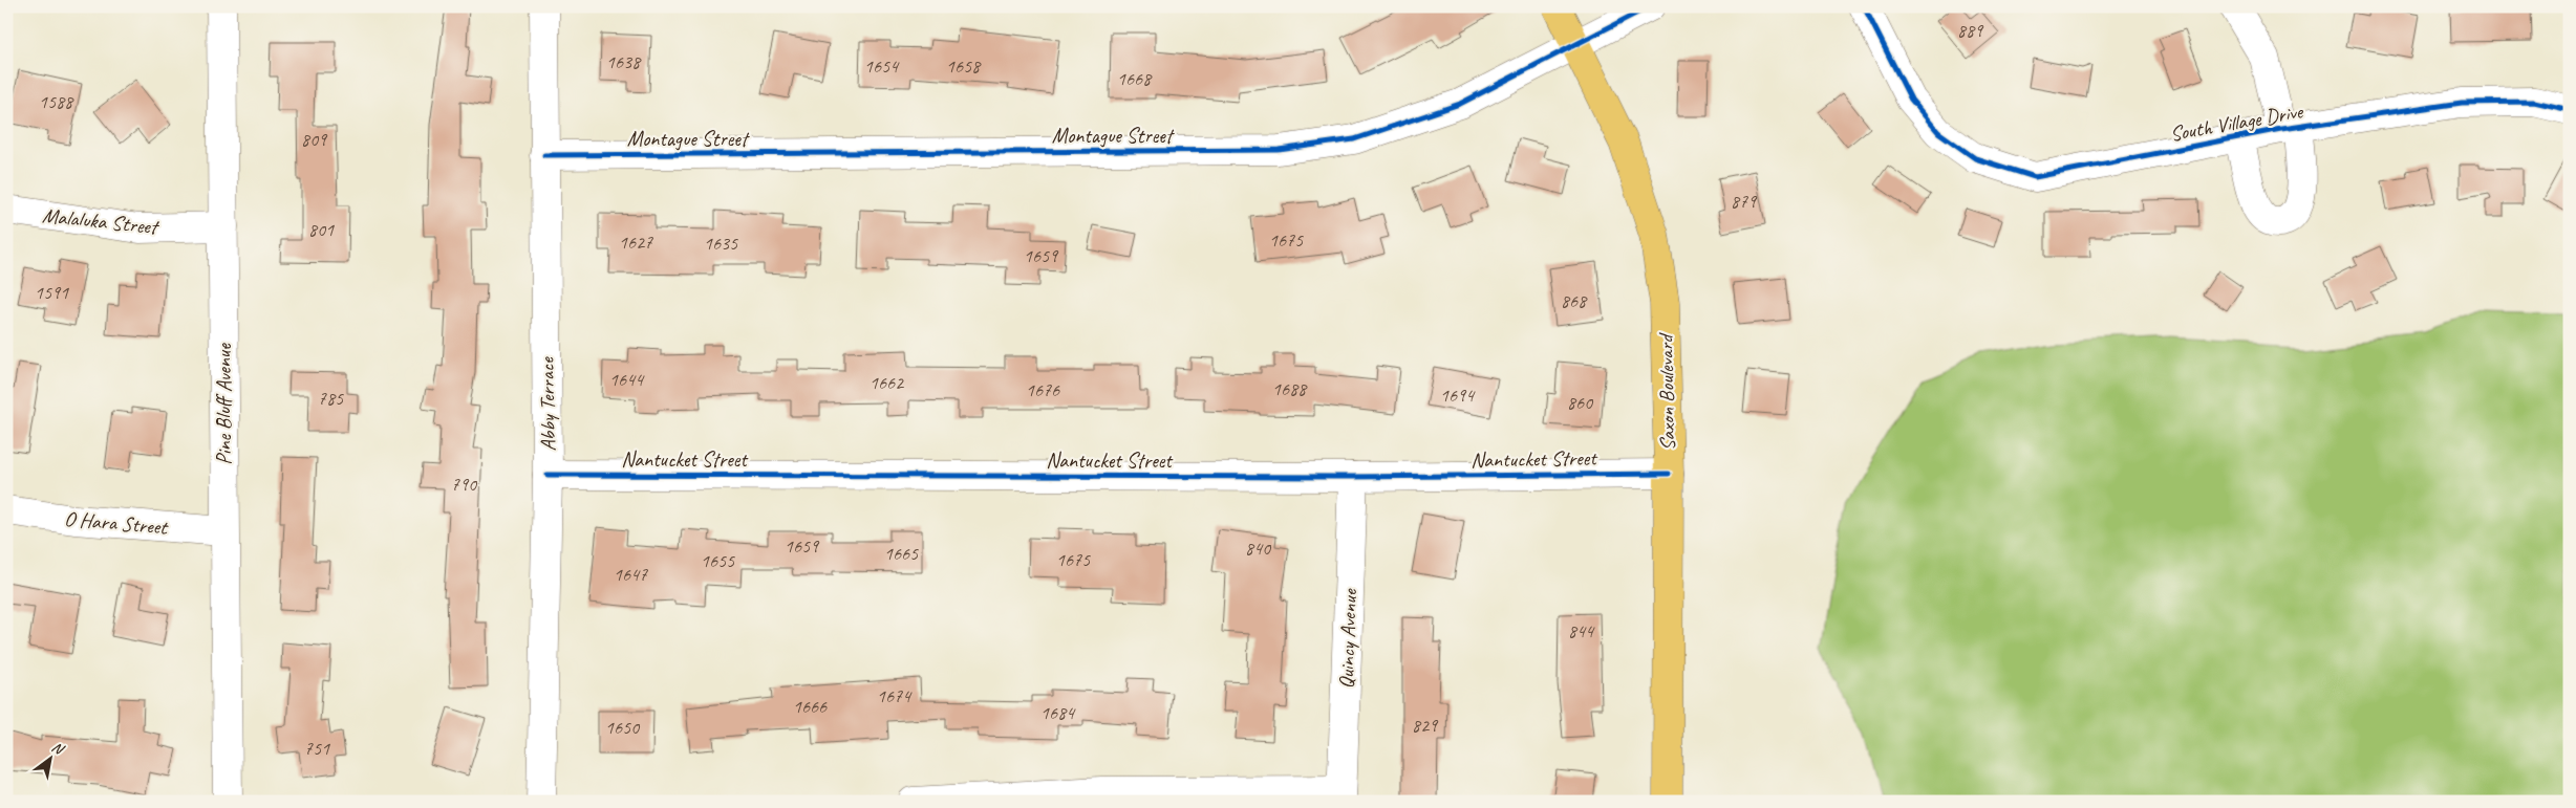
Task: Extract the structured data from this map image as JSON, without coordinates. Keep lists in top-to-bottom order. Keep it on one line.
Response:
{"streets":{"main road":["Saxon Boulevard"],"street":["South Village Drive","Montague Street","Malaluka Street","Pine Bluff Avenue","Abby Terrace","Nantucket Street","O Hara Street","Quincy Avenue"]},"crossings":[["Montague Street","Saxon Boulevard"],["Montague Street","Abby Terrace"],["Malaluka Street","Pine Bluff Avenue"],["Saxon Boulevard","Nantucket Street"],["Pine Bluff Avenue","O Hara Street"],["Abby Terrace","Nantucket Street"],["Nantucket Street","Quincy Avenue"]],"house_numbers":["889","1638","1654","1658","1668","1588","809","879","801","1675","1627","1635","1659","1591","868","1644","1662","1688","1676","1694","785","860","790","1659","840","1665","1675","1655","1647","844","1674","1666","1684","829","1650","751"],"north":"top right"}
